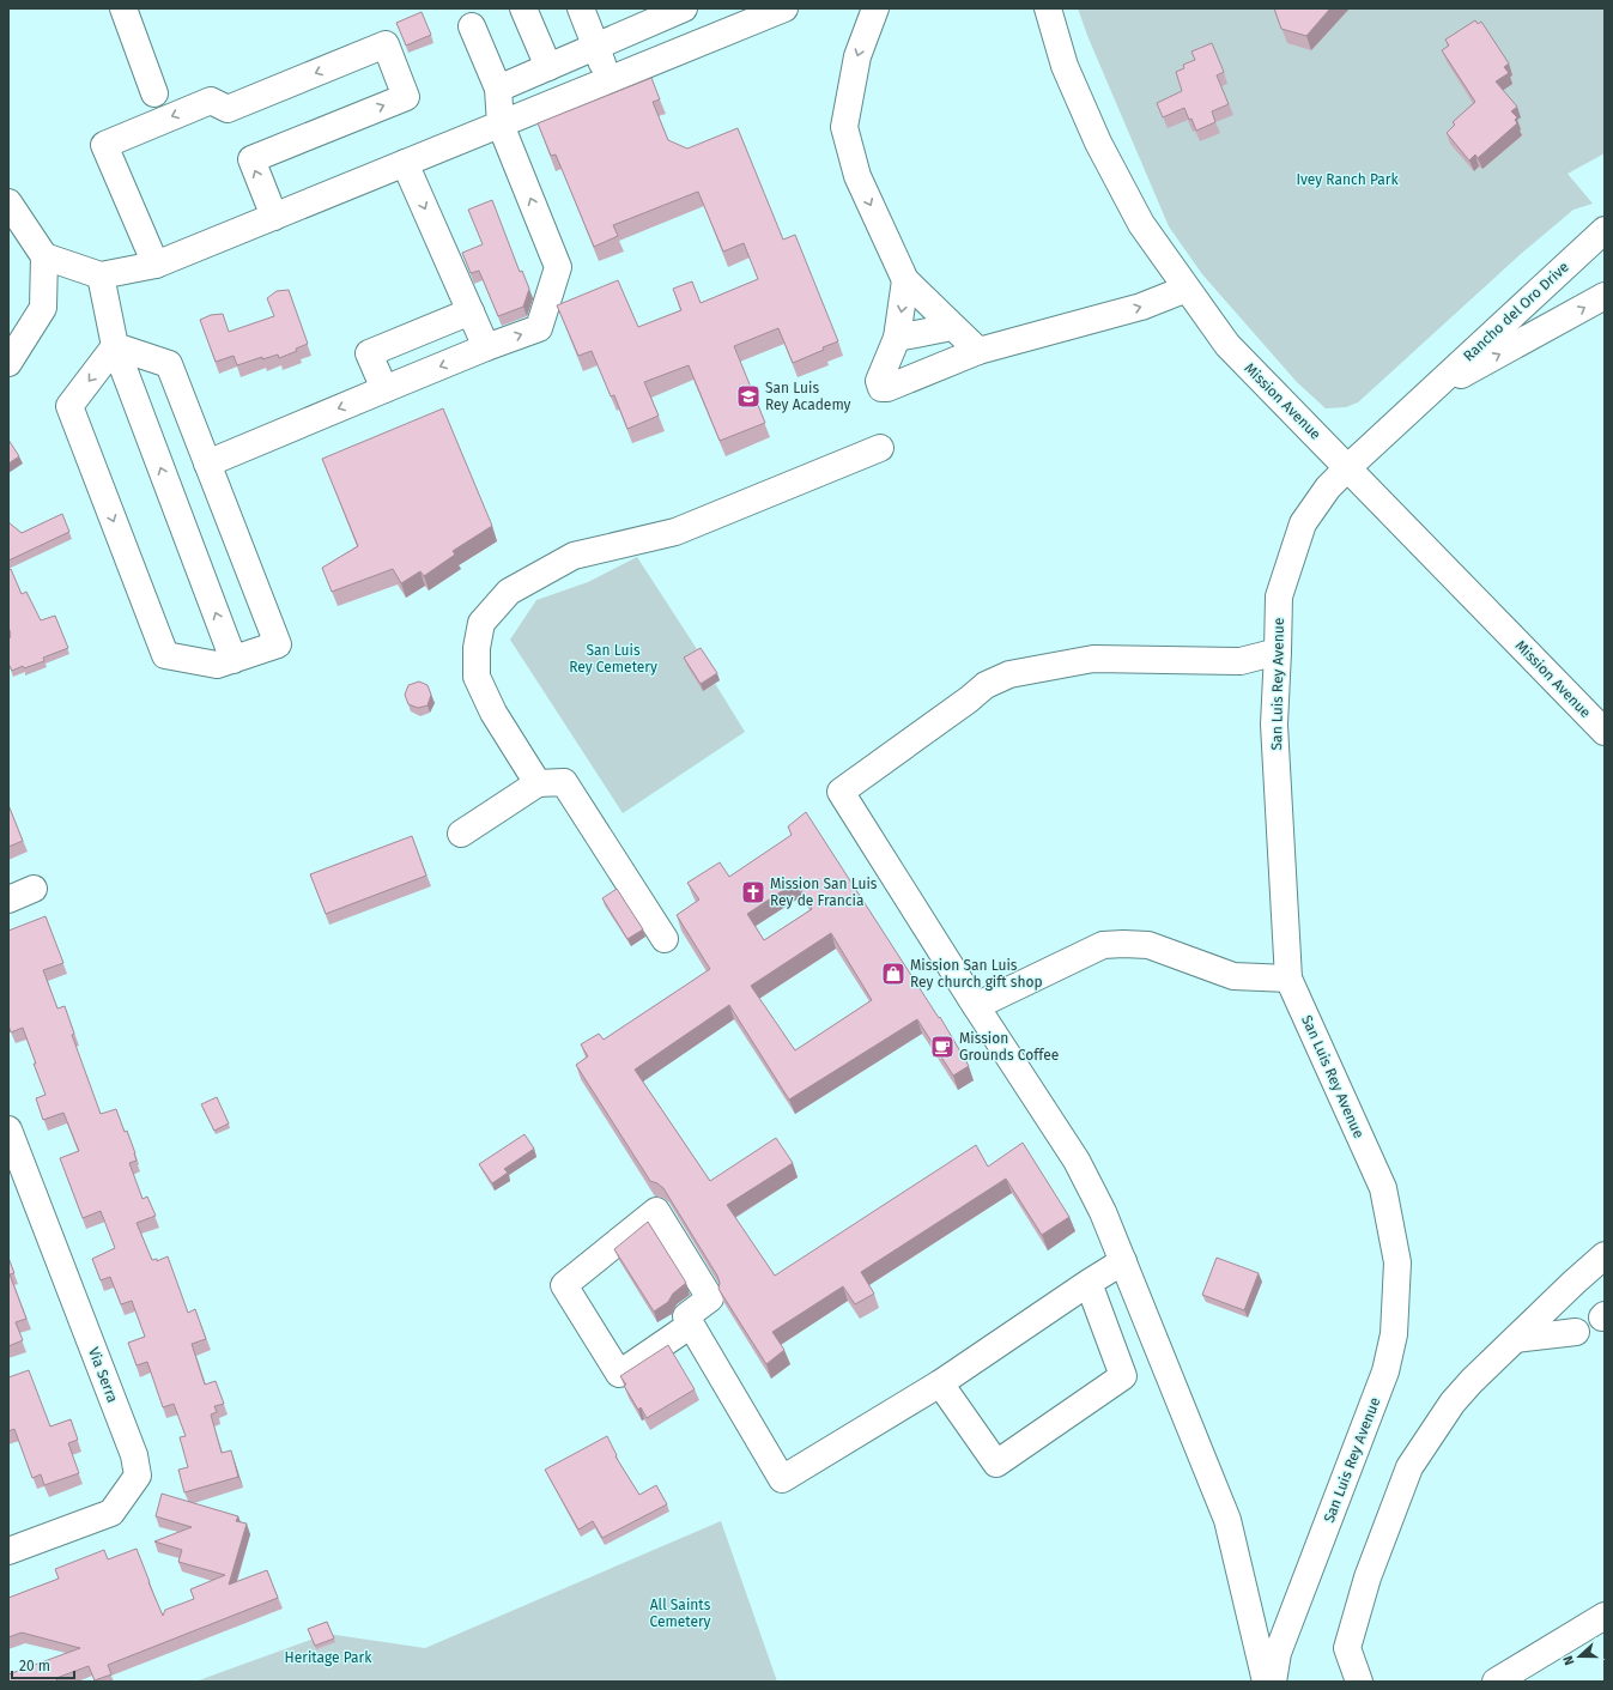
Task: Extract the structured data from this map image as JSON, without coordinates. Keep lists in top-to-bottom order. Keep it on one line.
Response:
{"streets":{"street":["Rancho del Oro Drive","Mission Avenue","San Luis Rey Avenue","Via Serra"]},"crossings":[["Rancho del Oro Drive","Mission Avenue"],["Rancho del Oro Drive","San Luis Rey Avenue"],["Mission Avenue","San Luis Rey Avenue"]],"parks":["Ivey Ranch Park","San Luis Rey Cemetery","All Saints Cemetery","Heritage Park"],"places":{"school or university":["San Luis Rey Academy"],"church":["Mission San Luis Rey de Francia"],"shop":["Mission San Luis Rey church gift shop"],"cafe":["Mission Grounds Coffee"]},"scale_bar":"20 m","north":"left"}
